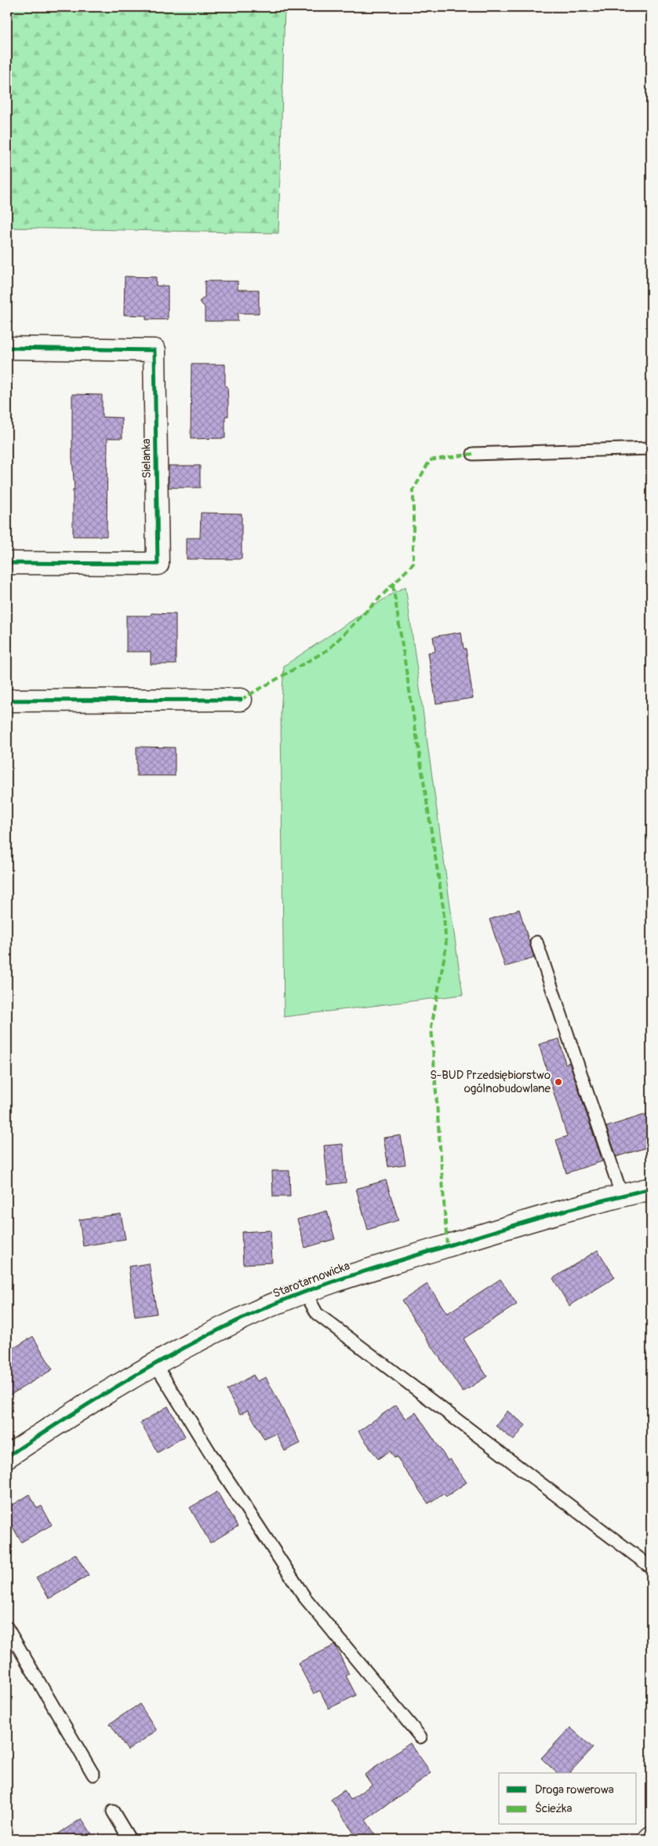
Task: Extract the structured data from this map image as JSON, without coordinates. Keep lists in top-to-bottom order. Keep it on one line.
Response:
{"streets":{"street":["Sielanka","Starotarnowicka"]},"places":["S-BUD Przedsiębiorstwo ogólnobudowlane"],"legend":["Droga rowerowa","Ścieżka"]}
